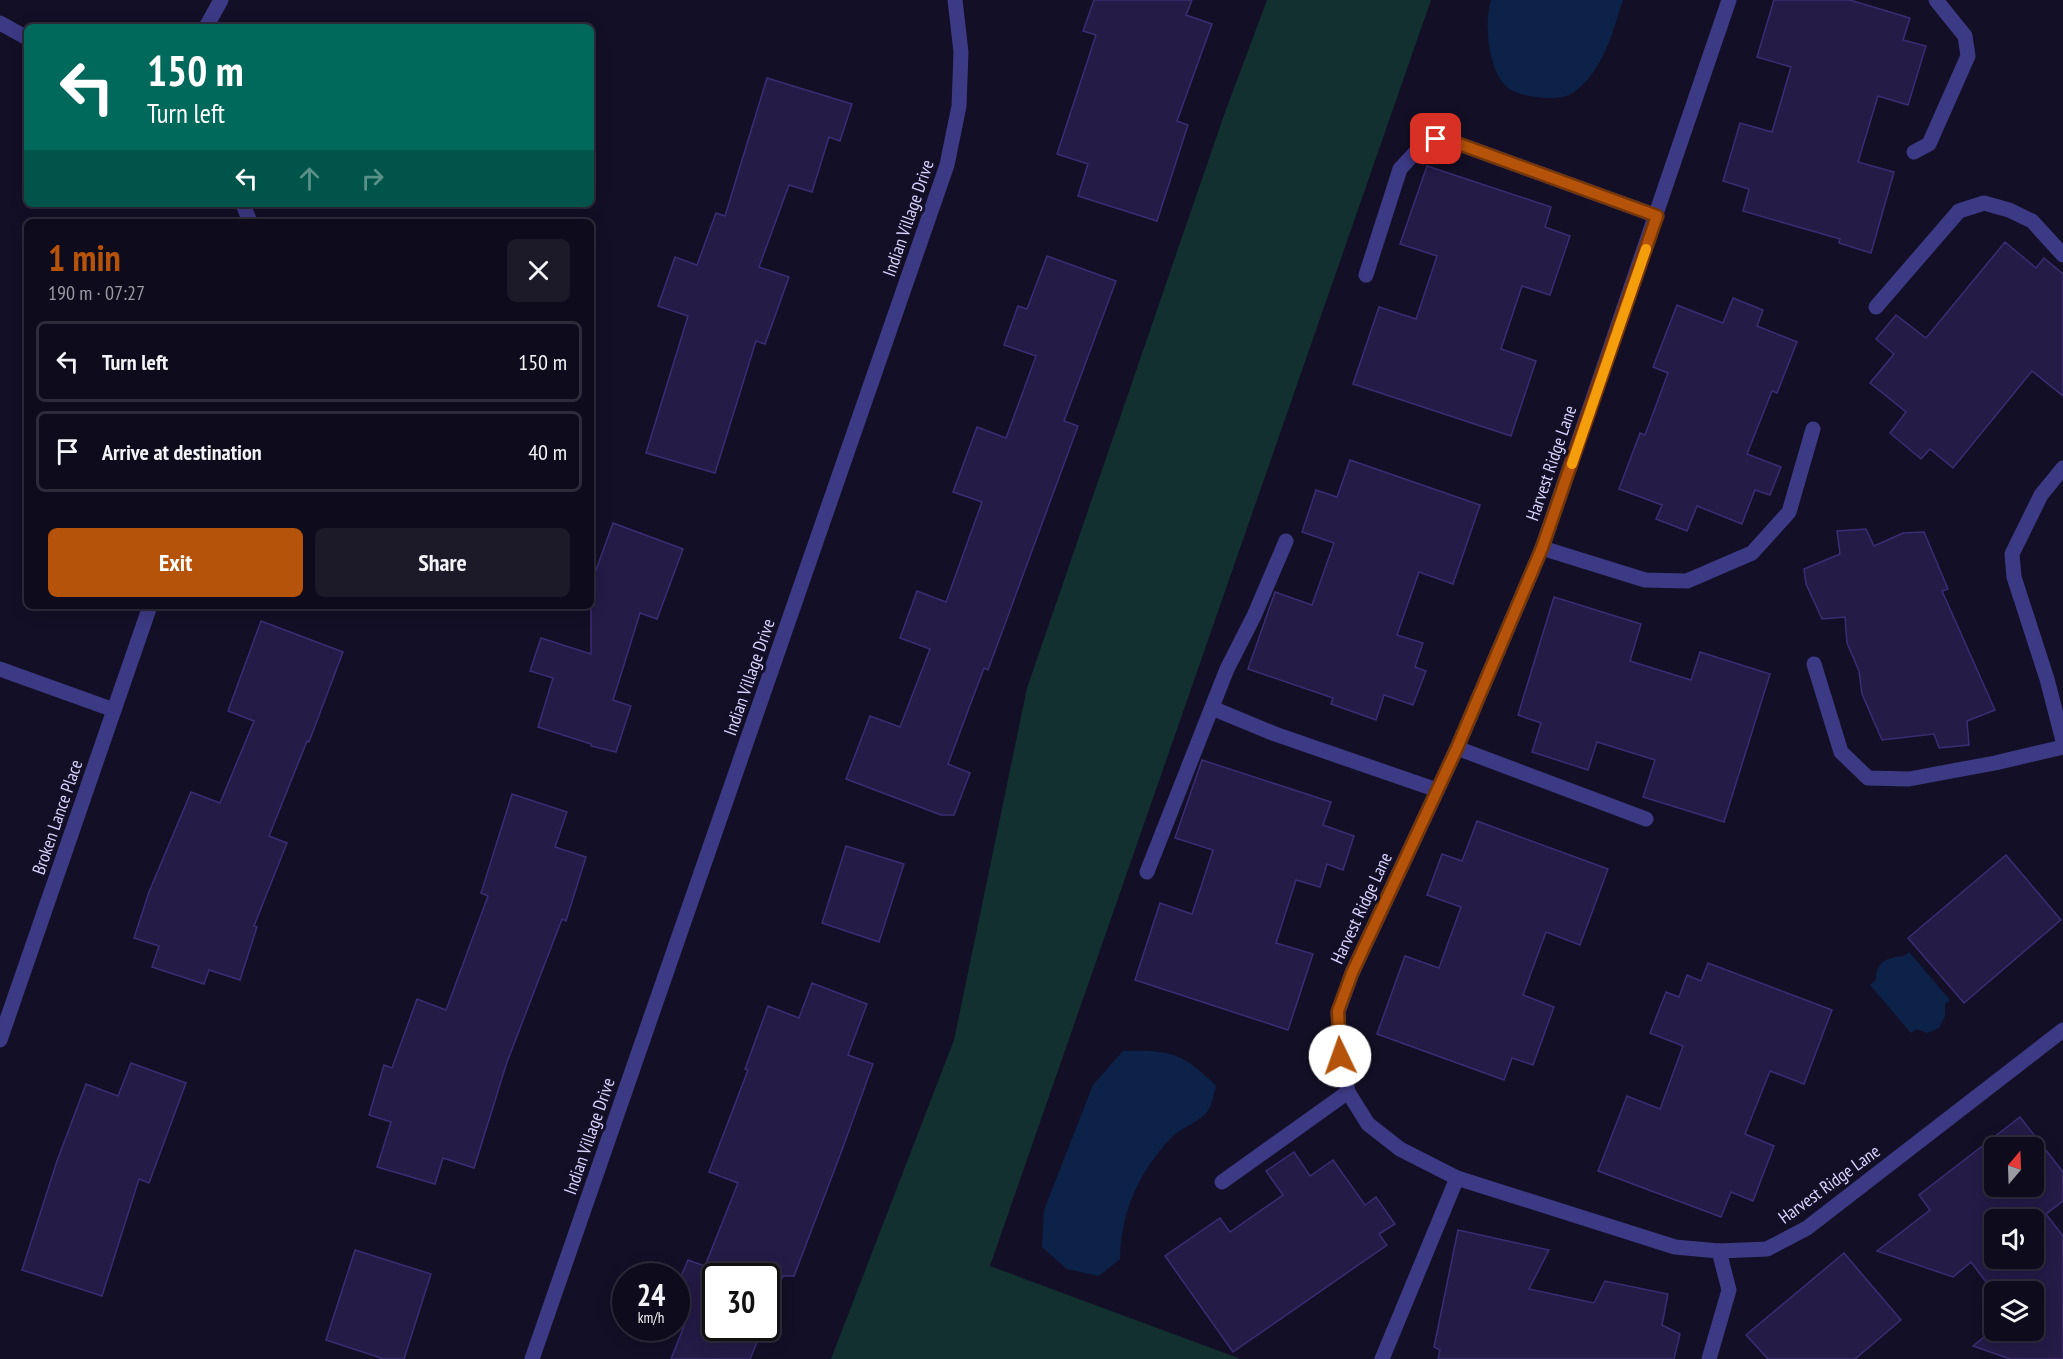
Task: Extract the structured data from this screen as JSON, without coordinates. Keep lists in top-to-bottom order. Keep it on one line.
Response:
{"streets":{"street":["Indian Village Drive","Harvest Ridge Lane","Broken Lance Place"]},"north":"top","page":{"turn":["150 m","Turn left"],"heading":["1 min","190 m · 07:27"],"list":[{"name":"Turn left","value":"150 m"},{"name":"Arrive at destination","value":"40 m"}],"buttons":["Exit","Share"],"speed":"24 km/h","limit":"30"}}
